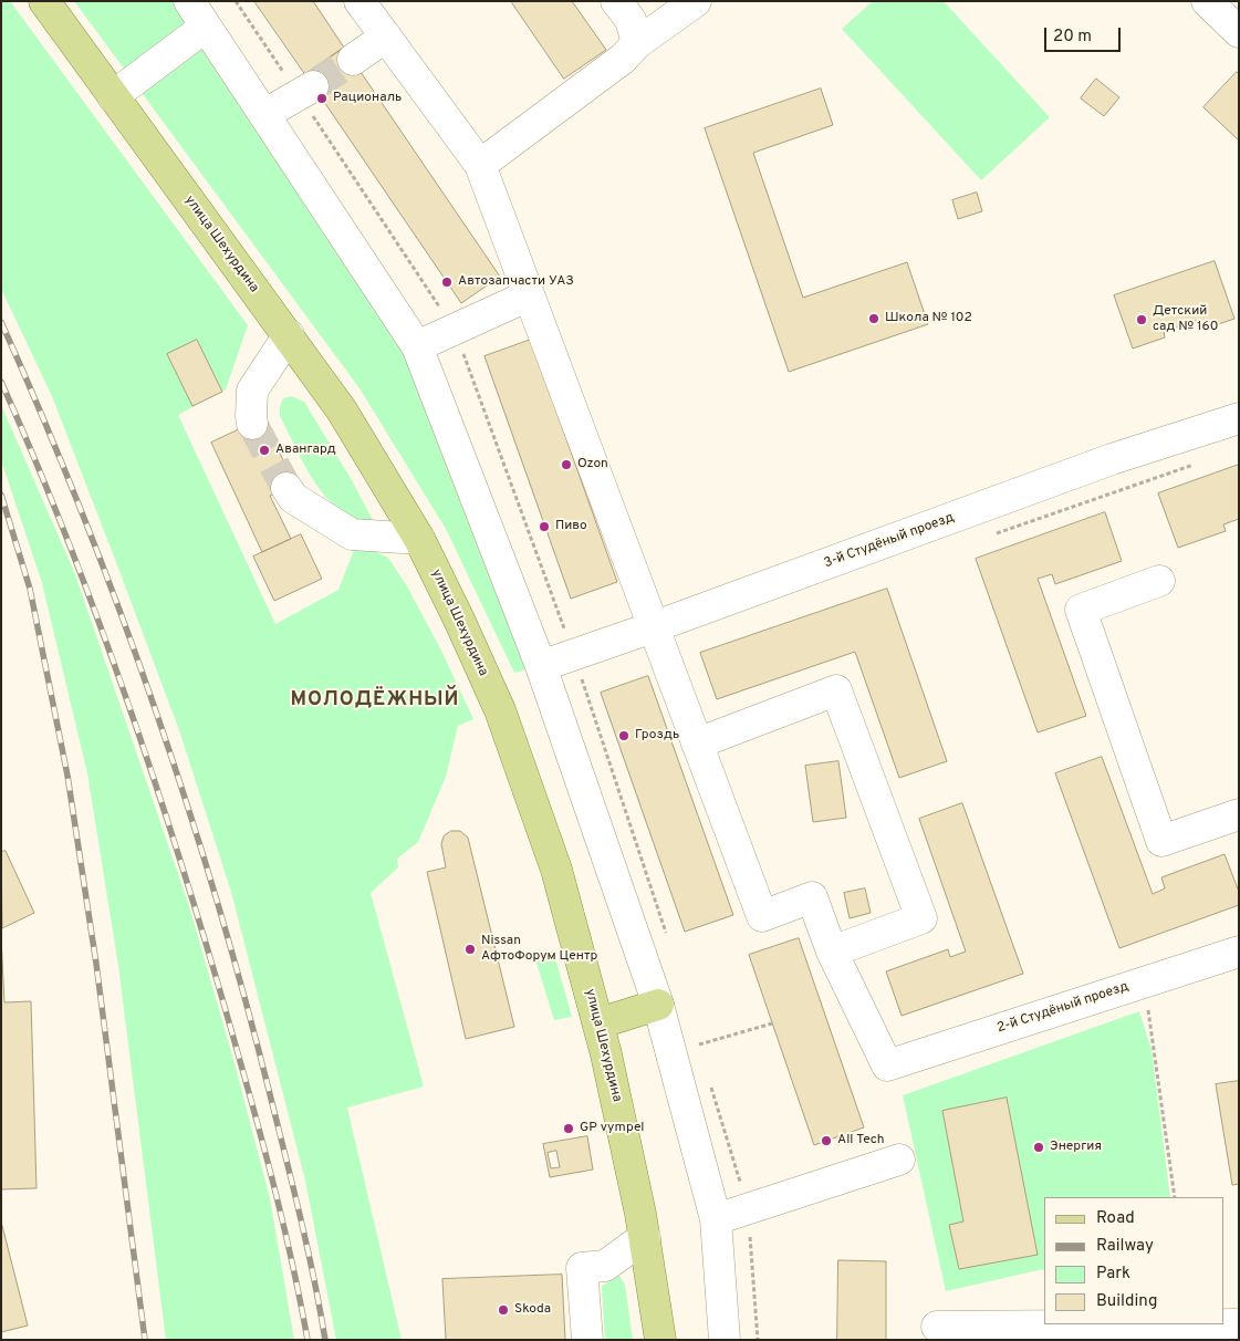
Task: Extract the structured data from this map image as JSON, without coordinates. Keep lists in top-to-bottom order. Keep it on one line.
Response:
{"streets":{"main road":["улица Шехурдина"],"street":["3-й Студёный проезд","2-й Студёный проезд"]},"districts":["МОЛОДЁЖНЫЙ"],"places":["Рациональ","Автозапчасти УАЗ","Школа № 102","Детский сад № 160","Авангард","Ozon","Пиво","Гроздь","Nissan АфтоФорум Центр","GP vympel","All Tech","Энергия","Skoda"],"legend":["Road","Railway","Park","Building"],"scale_bar":"20 m"}
